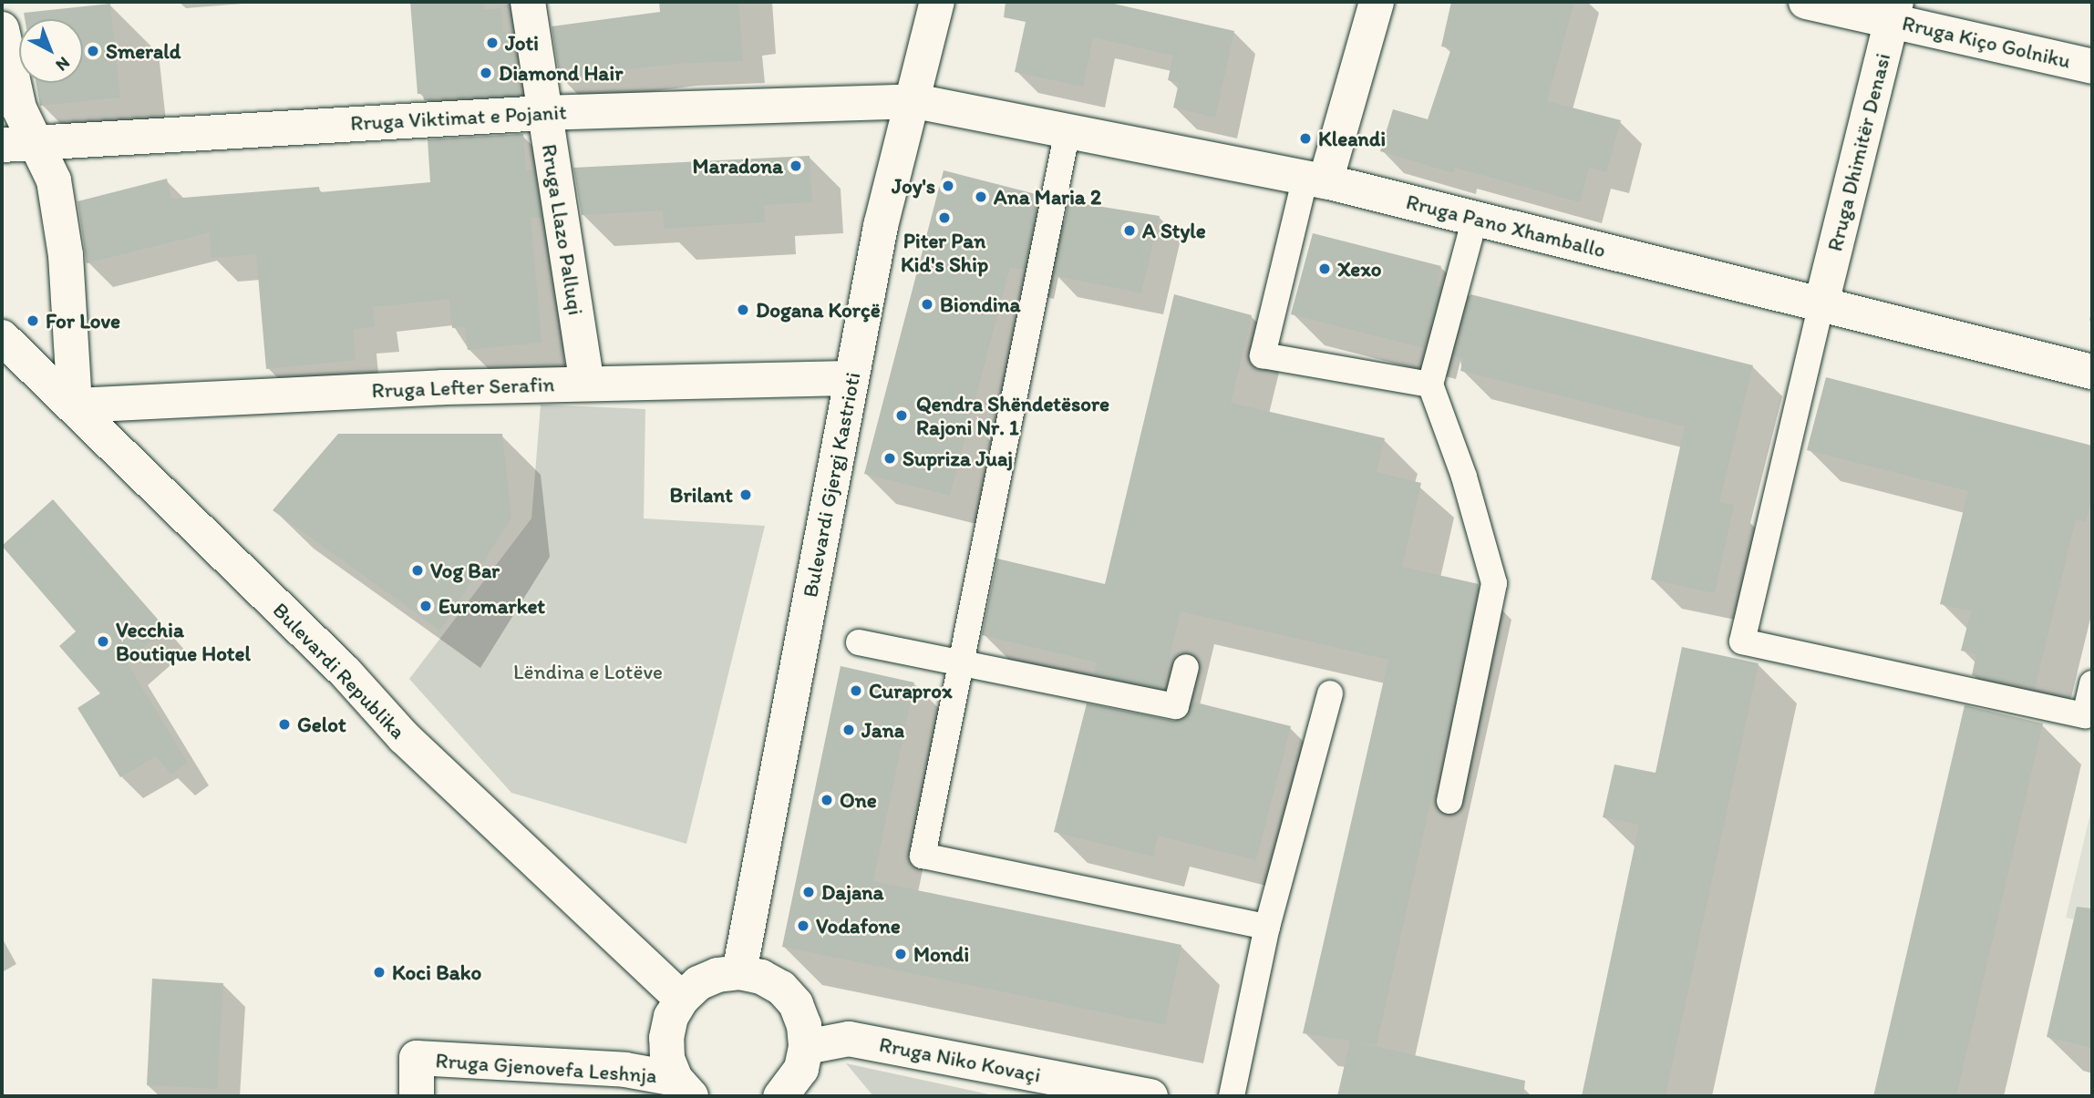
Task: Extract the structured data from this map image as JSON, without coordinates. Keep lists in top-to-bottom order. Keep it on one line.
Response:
{"streets":{"street":["Rruga Kiço Golniku","Rruga Viktimat e Pojanit","Rruga Dhimitër Denasi","Rruga Pano Xhamballo","Rruga Llazo Palluqi","Rruga Lefter Serafin","Bulevardi Gjergj Kastrioti","Bulevardi Republika","Rruga Niko Kovaçi","Rruga Gjenovefa Leshnja"]},"crossings":[["Rruga Kiço Golniku","Rruga Dhimitër Denasi"],["Rruga Viktimat e Pojanit","Rruga Pano Xhamballo"],["Rruga Viktimat e Pojanit","Rruga Llazo Palluqi"],["Rruga Viktimat e Pojanit","Bulevardi Gjergj Kastrioti"],["Rruga Dhimitër Denasi","Rruga Pano Xhamballo"],["Rruga Pano Xhamballo","Bulevardi Gjergj Kastrioti"],["Rruga Llazo Palluqi","Rruga Lefter Serafin"],["Rruga Lefter Serafin","Bulevardi Gjergj Kastrioti"],["Rruga Lefter Serafin","Bulevardi Republika"]],"parks":["Lëndina e Lotëve"],"places":["Joti","Smerald","Diamond Hair","Kleandi","Maradona","Joy's","Ana Maria 2","Piter Pan Kid's Ship","A Style","Xexo","Biondina","Dogana Korçë","For Love","Qendra Shëndetësore Rajoni Nr. 1","Supriza Juaj","Brilant","Vog Bar","Euromarket","Vecchia Boutique Hotel","Curaprox","Gelot","Jana","One","Dajana","Vodafone","Mondi","Koci Bako"],"north":"bottom right"}
